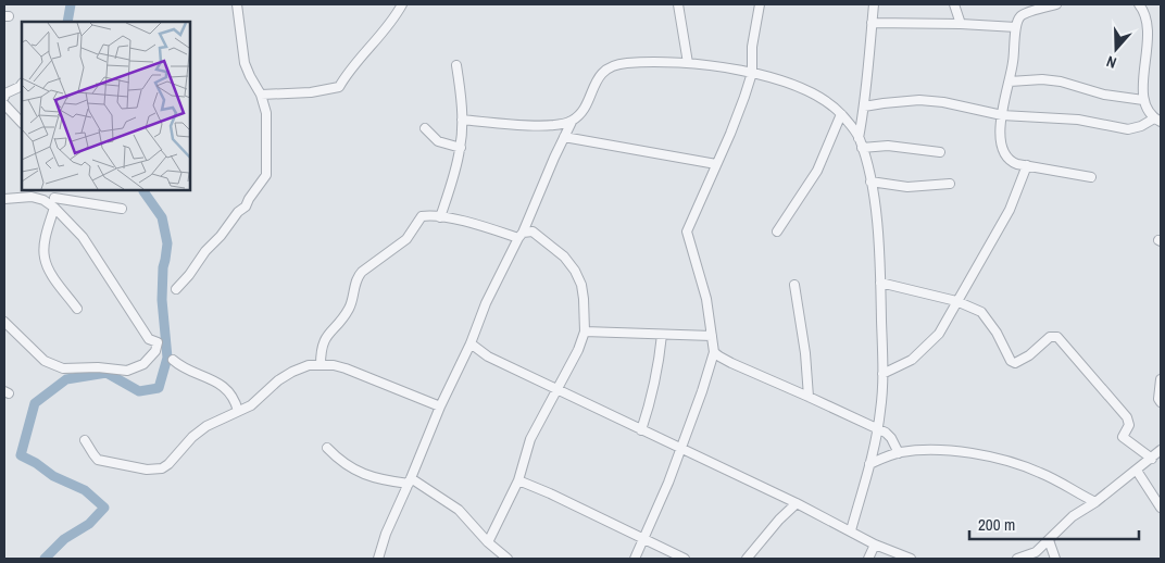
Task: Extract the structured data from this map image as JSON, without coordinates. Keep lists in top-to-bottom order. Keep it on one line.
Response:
{"scale_bar":"200 m","north":"bottom"}
